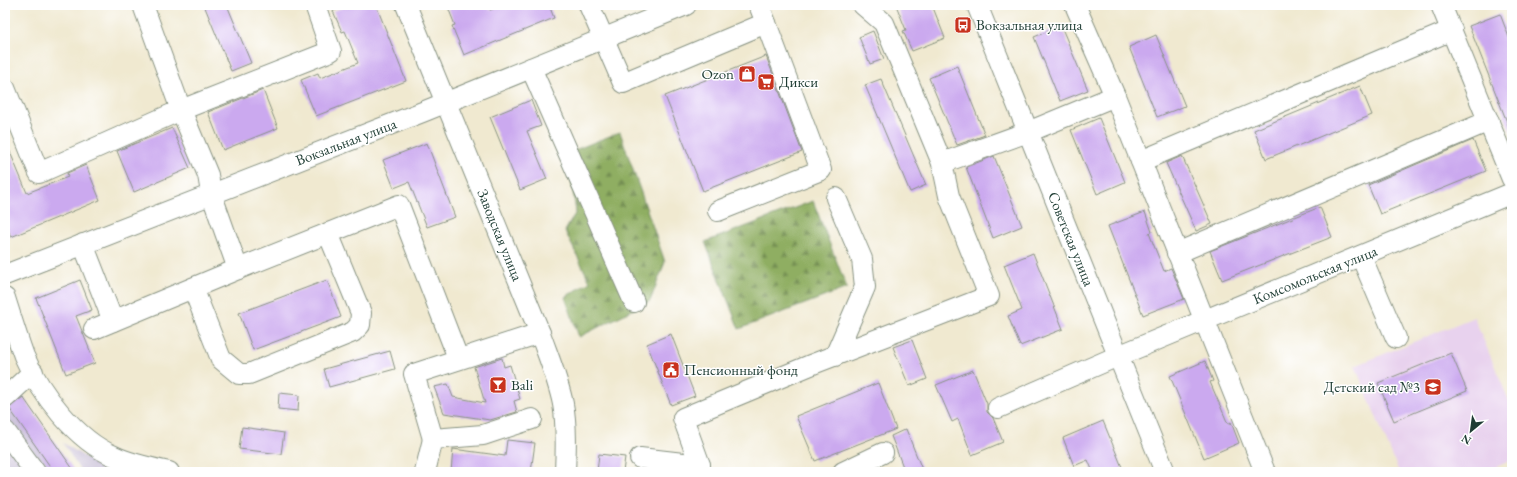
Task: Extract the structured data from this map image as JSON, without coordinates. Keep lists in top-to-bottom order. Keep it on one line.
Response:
{"streets":{"street":["Вокзальная улица","Заводская улица","Советская улица","Комсомольская улица"]},"crossings":[["Вокзальная улица","Заводская улица"],["Советская улица","Комсомольская улица"]],"places":{"bus stop":["Вокзальная улица"],"shop":["Ozon"],"supermarket":["Дикси"],"public building":["Пенсионный фонд"],"bar":["Bali"],"school or university":["Детский сад №3"]},"north":"bottom left"}
